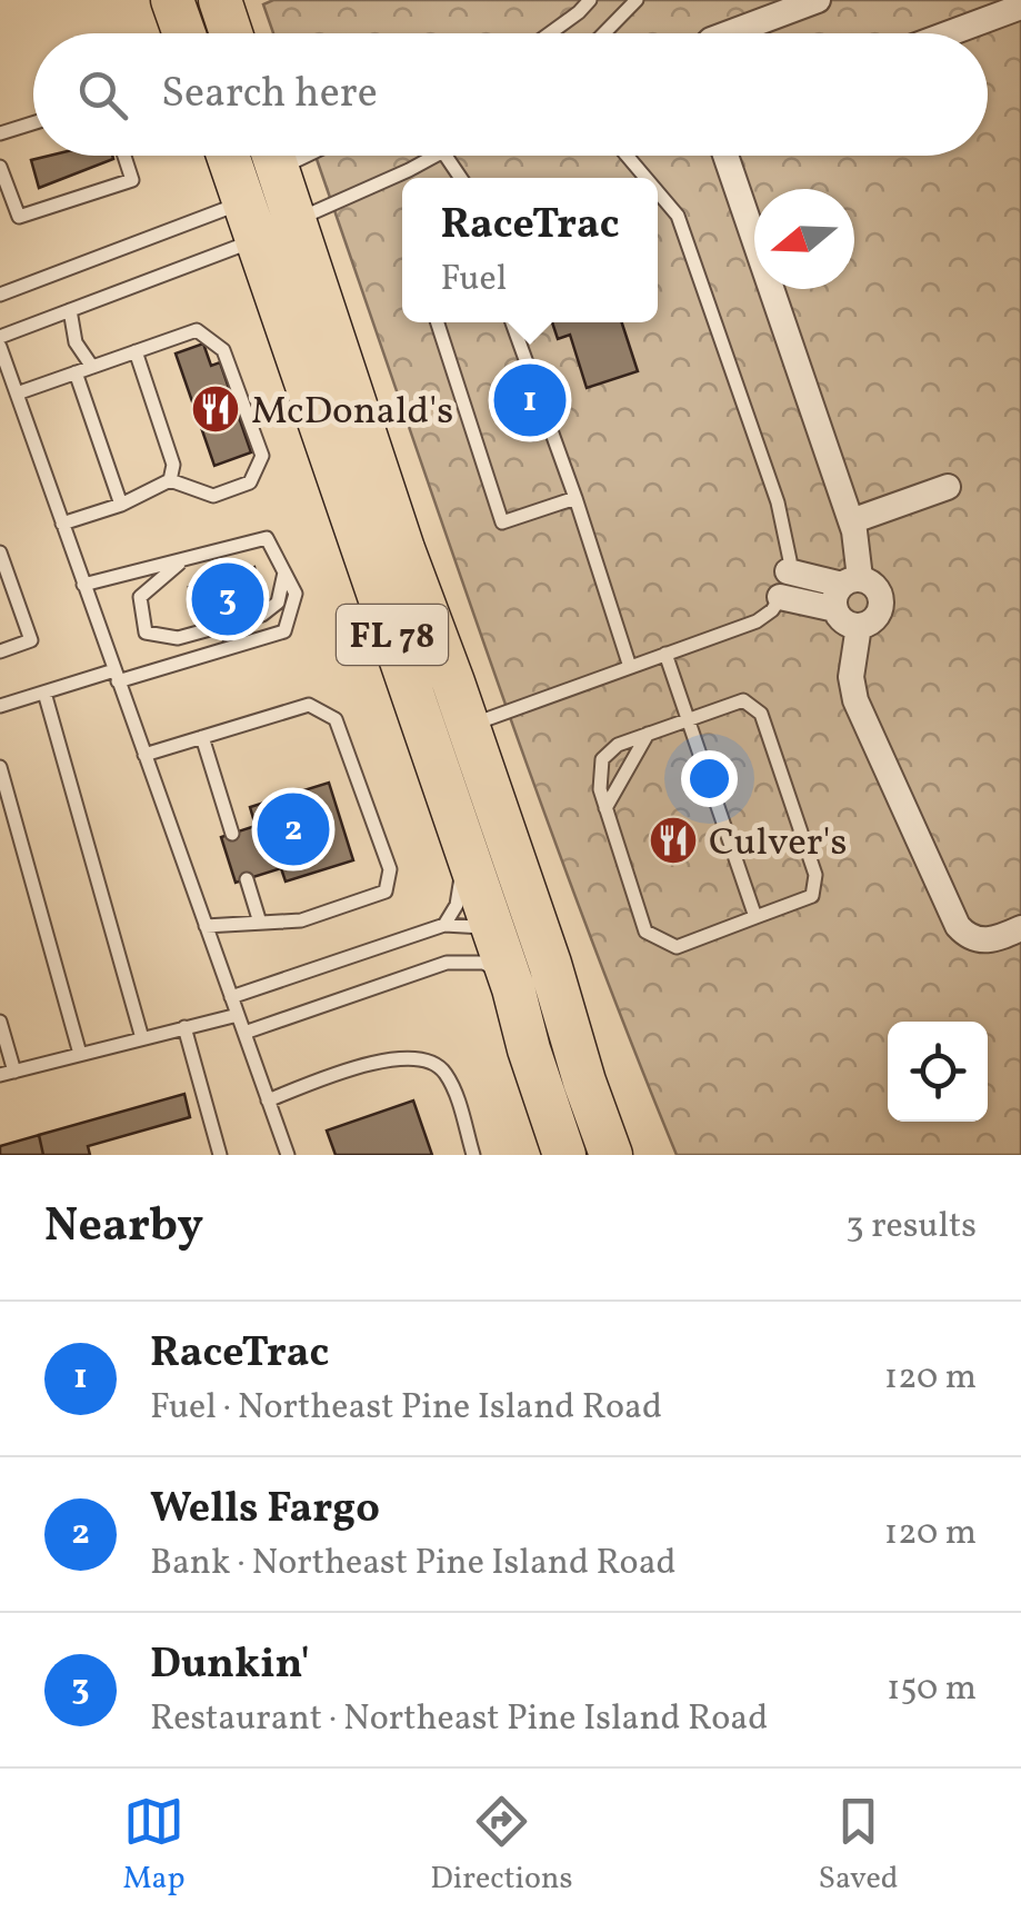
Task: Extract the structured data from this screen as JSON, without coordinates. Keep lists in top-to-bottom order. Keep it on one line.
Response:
{"streets":{"main road":["FL 78"]},"places":{"restaurant":["McDonald's","Culver's"]},"north":"left","page":{"search":"Search here","popup":["RaceTrac","Fuel"],"pins":["1","3","2"],"heading":["Nearby","3 results"],"list":[{"mark":"1","name":"RaceTrac","note":"Fuel · Northeast Pine Island Road","value":"120 m"},{"mark":"2","name":"Wells Fargo","note":"Bank · Northeast Pine Island Road","value":"120 m"},{"mark":"3","name":"Dunkin'","note":"Restaurant · Northeast Pine Island Road","value":"150 m"}],"nav":["Map","Directions","Saved"]}}
